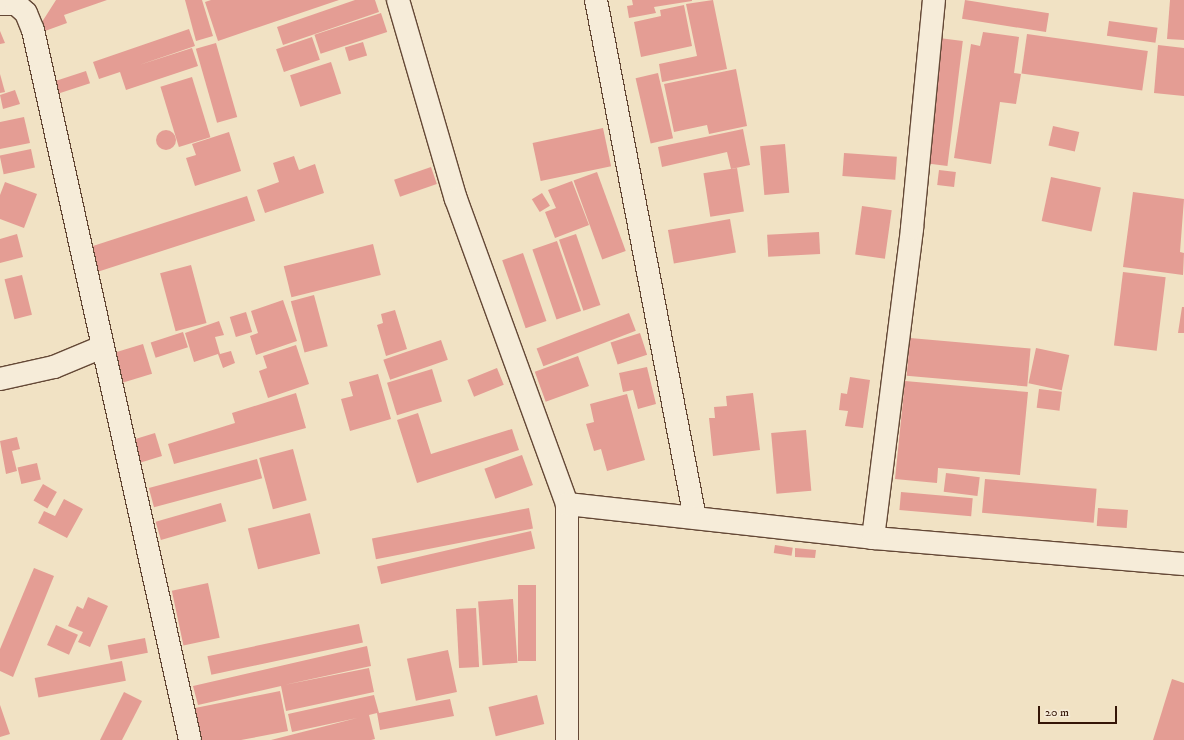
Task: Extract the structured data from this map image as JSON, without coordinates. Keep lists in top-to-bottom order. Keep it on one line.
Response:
{"scale_bar":"20 m"}
